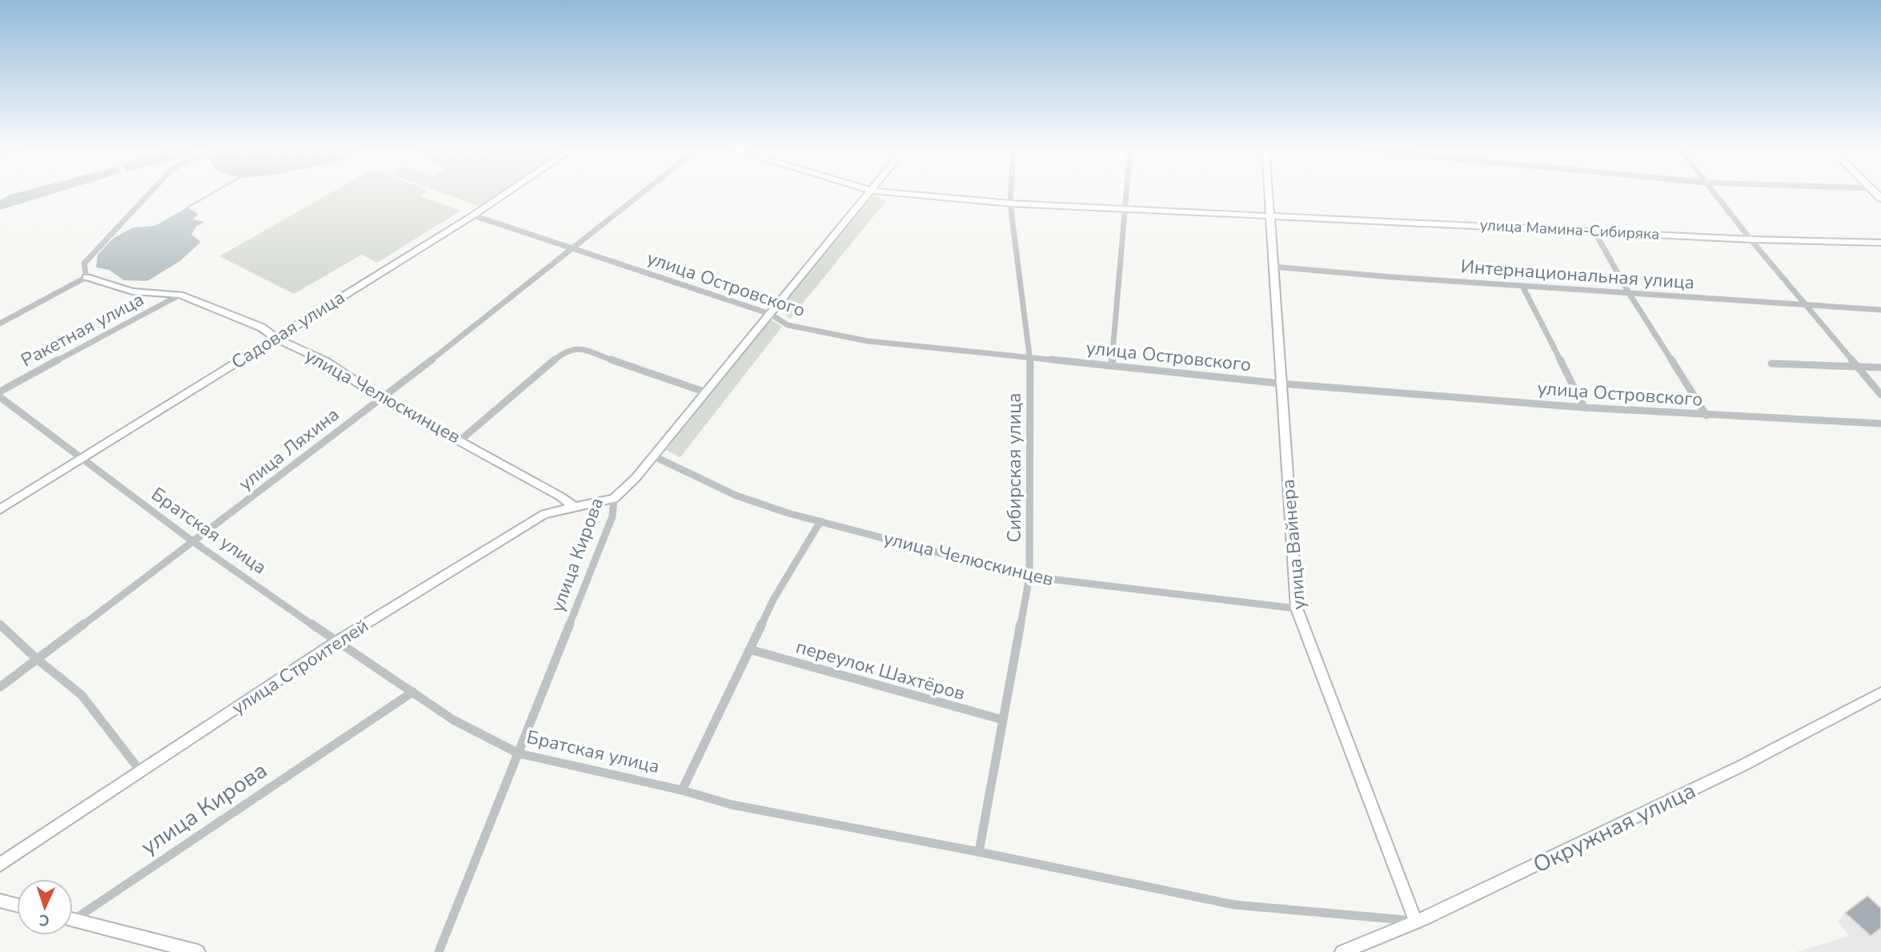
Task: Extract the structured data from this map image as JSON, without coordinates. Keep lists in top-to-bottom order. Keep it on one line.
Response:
{"streets":{"street":["улица Мамина-Сибиряка","Интернациональная улица","улица Островского","Ракетная улица","Садовая улица","улица Челюскинцев","улица Ляхина","Сибирская улица","Братская улица","улица Вайнера","улица Кирова","улица Строителей","переулок Шахтёров","Окружная улица"]},"crossings":[["улица Мамина-Сибиряка","Сибирская улица"],["улица Мамина-Сибиряка","улица Вайнера"],["Интернациональная улица","улица Вайнера"],["улица Островского","Садовая улица"],["улица Островского","улица Ляхина"],["улица Островского","Сибирская улица"],["улица Островского","улица Вайнера"],["улица Островского","улица Кирова"],["Ракетная улица","улица Челюскинцев"],["Садовая улица","улица Челюскинцев"],["Садовая улица","Братская улица"],["улица Челюскинцев","улица Ляхина"],["улица Челюскинцев","Сибирская улица"],["улица Челюскинцев","улица Вайнера"],["улица Челюскинцев","улица Кирова"],["улица Челюскинцев","улица Строителей"],["улица Ляхина","Братская улица"],["Сибирская улица","Братская улица"],["Сибирская улица","переулок Шахтёров"],["Братская улица","улица Вайнера"],["Братская улица","улица Кирова"],["Братская улица","улица Строителей"],["Братская улица","Окружная улица"],["улица Вайнера","Окружная улица"],["улица Кирова","улица Строителей"]],"north":"bottom"}
